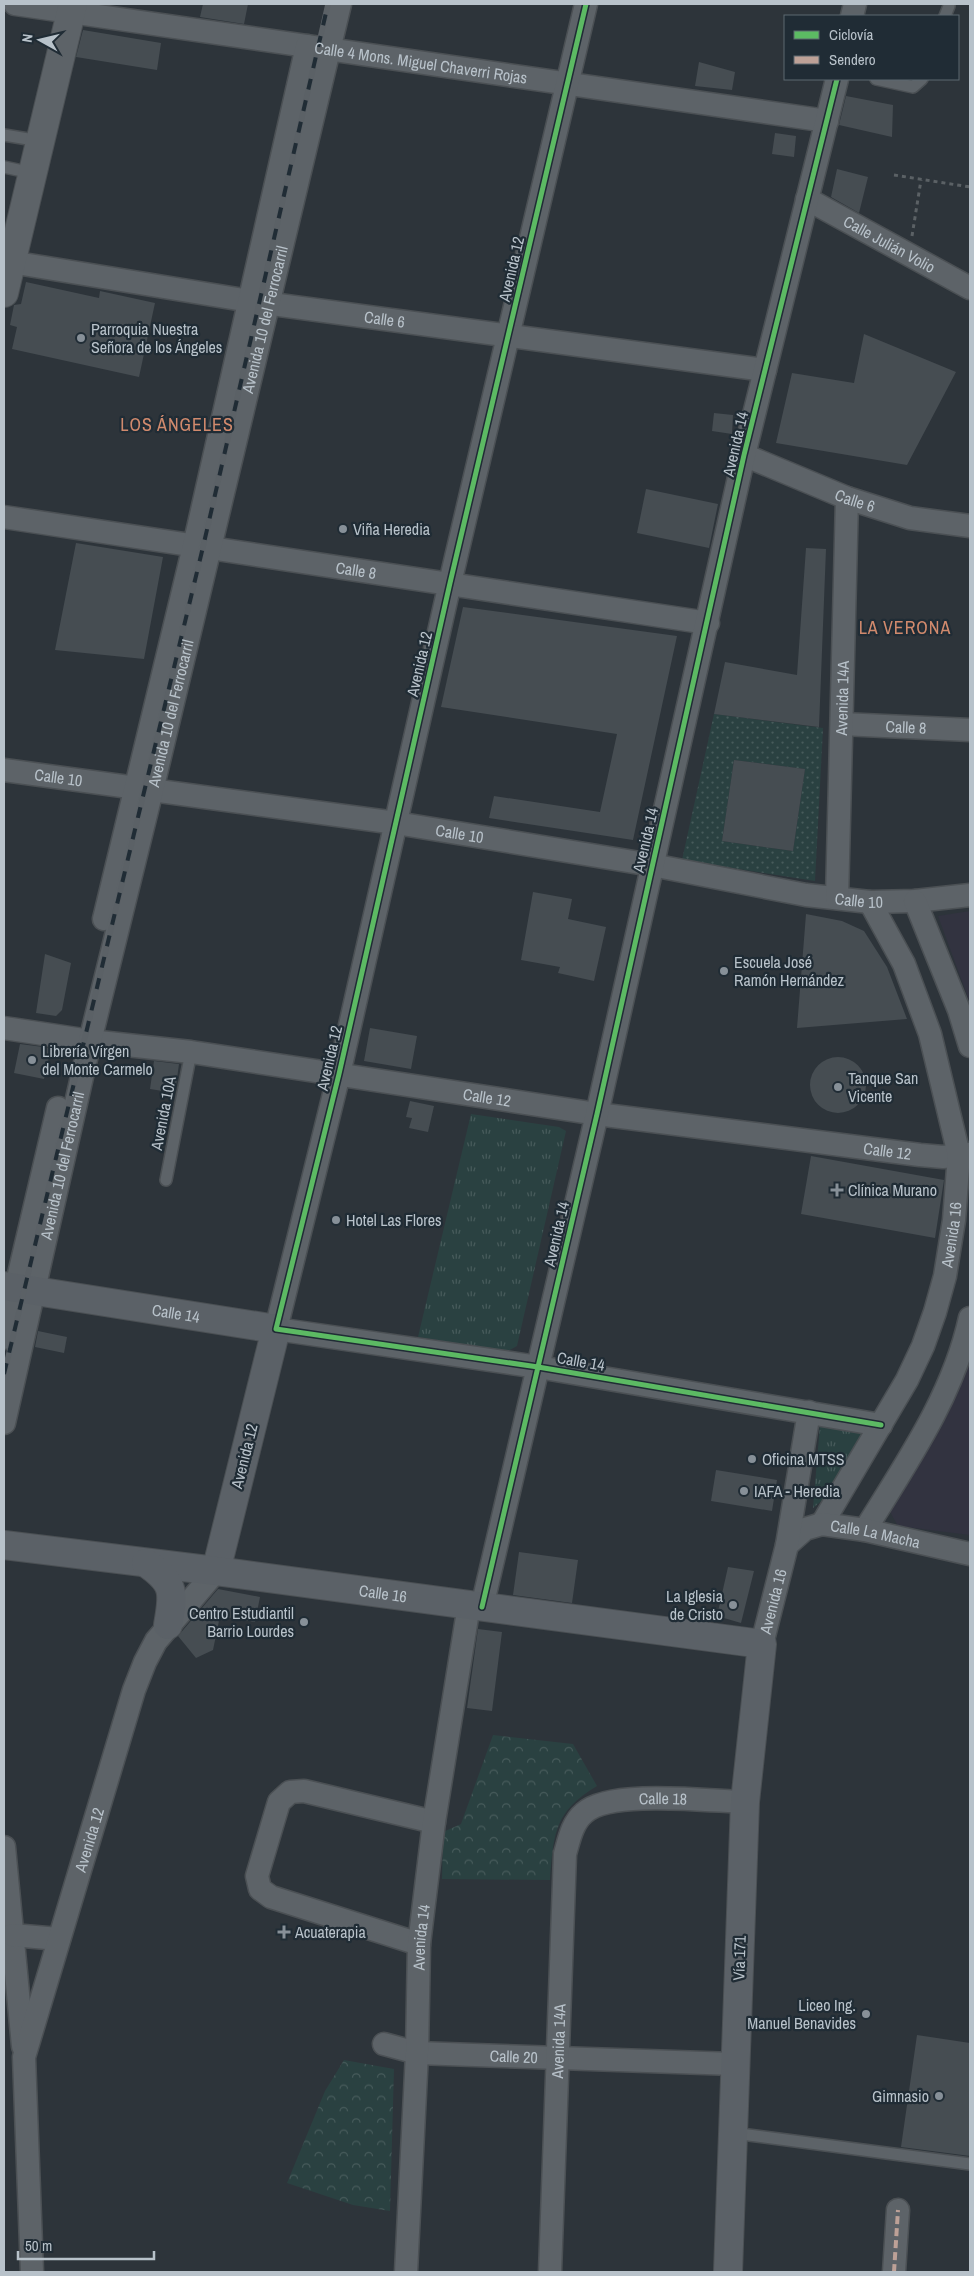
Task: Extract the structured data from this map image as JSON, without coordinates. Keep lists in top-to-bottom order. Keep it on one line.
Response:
{"streets":{"main road":["Avenida 12","Calle 14","Calle 16","Vía 171"],"street":["Calle 4 Mons. Miguel Chaverri Rojas","Calle Julián Volio","Calle 6","Avenida 10 del Ferrocarril","Avenida 14","Calle 8","Avenida 14A","Calle 10","Calle 12","Avenida 16","Calle La Macha","Calle 18","Calle 20"],"lane":["Avenida 10A"]},"crossings":[["Calle 4 Mons. Miguel Chaverri Rojas","Avenida 12"],["Calle 4 Mons. Miguel Chaverri Rojas","Avenida 10 del Ferrocarril"],["Calle 4 Mons. Miguel Chaverri Rojas","Avenida 14"],["Calle Julián Volio","Avenida 14"],["Avenida 12","Calle 6"],["Avenida 12","Calle 8"],["Avenida 12","Calle 10"],["Avenida 12","Calle 12"],["Avenida 12","Calle 14"],["Avenida 12","Calle 16"],["Calle 6","Avenida 10 del Ferrocarril"],["Calle 6","Avenida 14"],["Calle 6","Avenida 14A"],["Avenida 10 del Ferrocarril","Calle 8"],["Avenida 10 del Ferrocarril","Calle 10"],["Avenida 10 del Ferrocarril","Calle 12"],["Avenida 10 del Ferrocarril","Calle 14"],["Avenida 14","Calle 8"],["Avenida 14","Calle 10"],["Avenida 14","Calle 12"],["Avenida 14","Calle 14"],["Avenida 14","Calle 16"],["Avenida 14","Calle 20"],["Calle 8","Avenida 14A"],["Avenida 14A","Calle 10"],["Avenida 14A","Calle 18"],["Avenida 14A","Calle 20"],["Calle 10","Avenida 16"],["Calle 12","Avenida 10A"],["Calle 12","Avenida 16"],["Avenida 16","Calle 14"],["Avenida 16","Calle La Macha"],["Avenida 16","Calle 16"],["Avenida 16","Vía 171"],["Calle 16","Vía 171"],["Calle 18","Vía 171"],["Vía 171","Calle 20"]],"districts":["LOS ÁNGELES","LA VERONA"],"places":{"other":["Parroquia Nuestra Señora de los Ángeles","Viña Heredia","Escuela José Ramón Hernández","Librería Vírgen del Monte Carmelo","Tanque San Vicente","Hotel Las Flores","Oficina MTSS","IAFA - Heredia","La Iglesia de Cristo","Centro Estudiantil Barrio Lourdes","Liceo Ing. Manuel Benavides","Gimnasio"],"health":["Clínica Murano","Acuaterapia"]},"legend":["Ciclovía","Sendero"],"scale_bar":"50 m","north":"left"}
